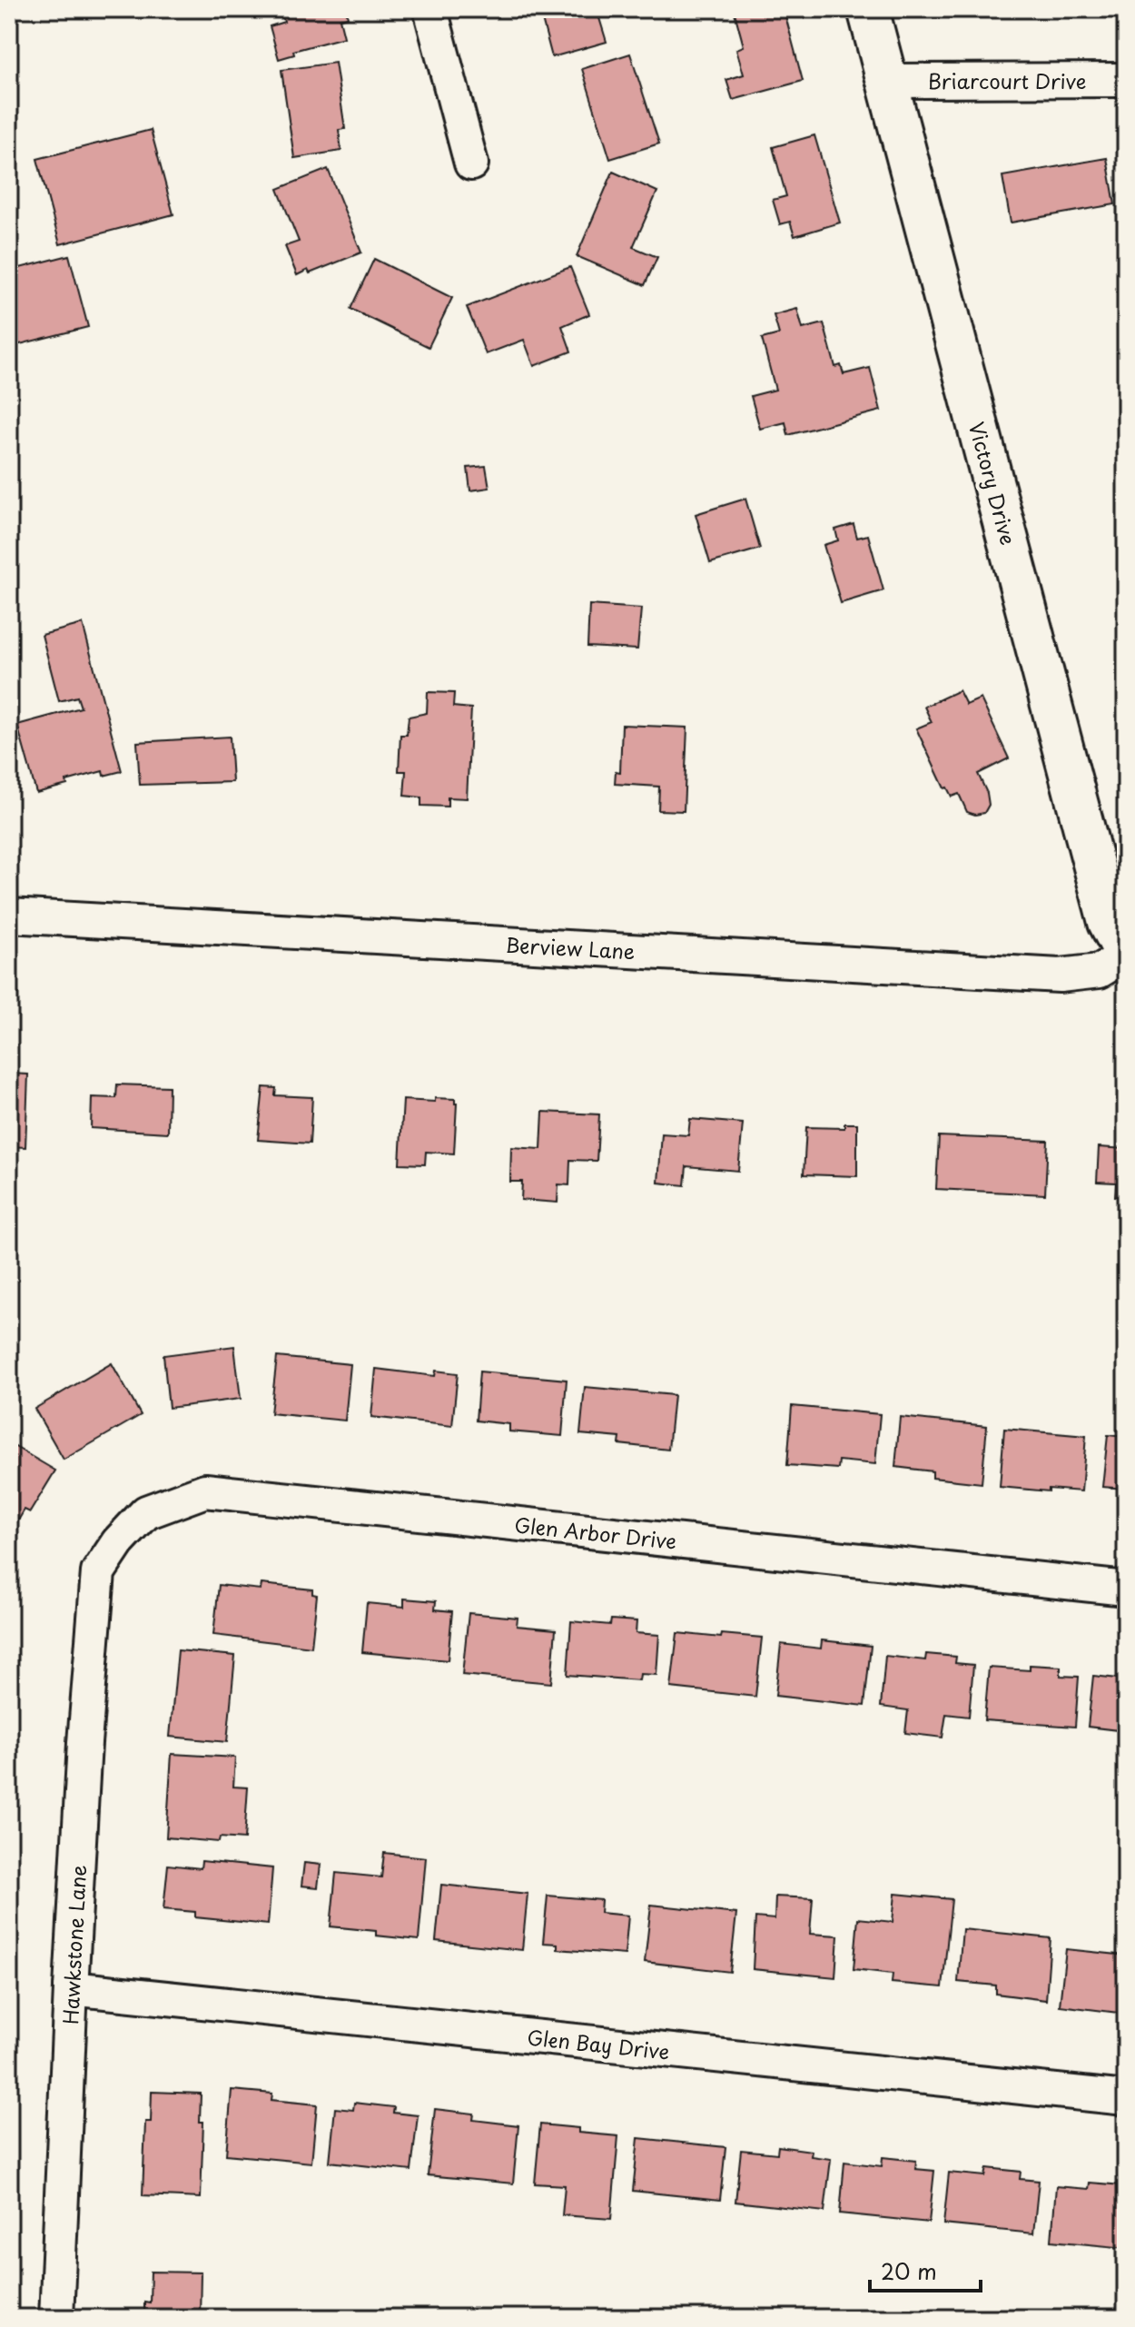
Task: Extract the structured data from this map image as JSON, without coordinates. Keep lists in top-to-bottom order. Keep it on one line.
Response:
{"streets":{"street":["Briarcourt Drive","Victory Drive","Berview Lane","Glen Arbor Drive","Hawkstone Lane","Glen Bay Drive"]},"crossings":[["Briarcourt Drive","Victory Drive"],["Victory Drive","Berview Lane"],["Glen Arbor Drive","Hawkstone Lane"],["Hawkstone Lane","Glen Bay Drive"]],"scale_bar":"20 m"}
